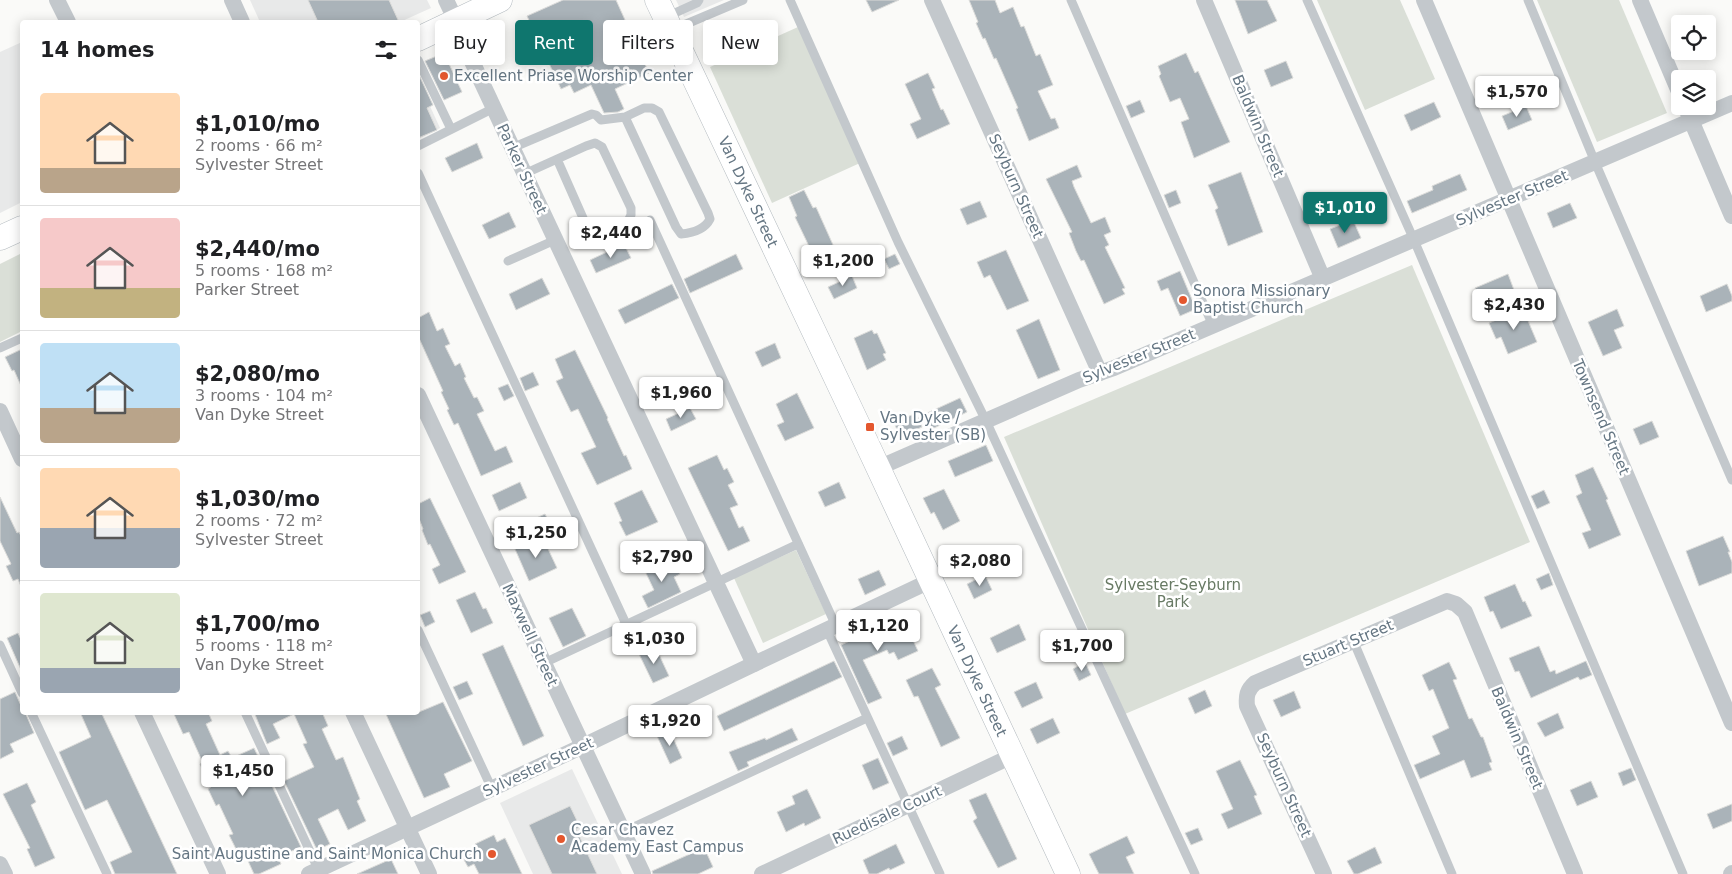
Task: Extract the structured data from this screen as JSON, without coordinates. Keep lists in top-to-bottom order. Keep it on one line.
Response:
{"streets":{"main road":["Van Dyke Street"],"street":["Baldwin Street","Parker Street","Seyburn Street","Sylvester Street","Townsend Street","Maxwell Street","Stuart Street","Ruedisale Court"]},"crossings":[["Baldwin Street","Sylvester Street"],["Baldwin Street","Stuart Street"],["Parker Street","Sylvester Street"],["Seyburn Street","Sylvester Street"],["Seyburn Street","Stuart Street"],["Van Dyke Street","Sylvester Street"],["Van Dyke Street","Ruedisale Court"],["Sylvester Street","Townsend Street"],["Sylvester Street","Maxwell Street"]],"parks":["Sylvester-Seyburn Park"],"places":{"other":["Excellent Priase Worship Center","Sonora Missionary Baptist Church","Cesar Chavez Academy East Campus","Saint Augustine and Saint Monica Church"],"transit":["Van Dyke / Sylvester (SB)"]},"page":{"chip":["Buy","Rent","Filters","New"],"heading":"14 homes","price":["$1,570","$1,010","$2,440","$1,200","$2,430","$1,960","$1,250","$2,790","$2,080","$1,120","$1,030","$1,700","$1,920","$1,450"],"list":[{"name":"$1,010/mo","note":"2 rooms · 66 m² · Sylvester Street"},{"name":"$2,440/mo","note":"5 rooms · 168 m² · Parker Street"},{"name":"$2,080/mo","note":"3 rooms · 104 m² · Van Dyke Street"},{"name":"$1,030/mo","note":"2 rooms · 72 m² · Sylvester Street"},{"name":"$1,700/mo","note":"5 rooms · 118 m² · Van Dyke Street"}]}}
